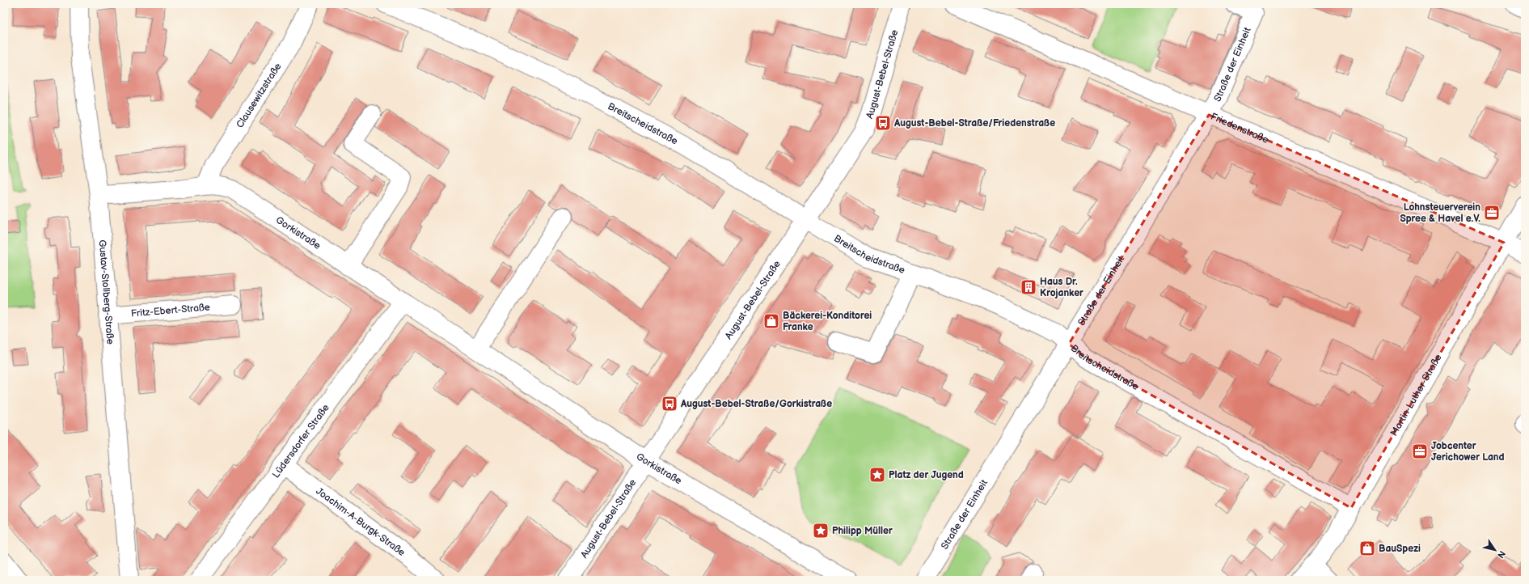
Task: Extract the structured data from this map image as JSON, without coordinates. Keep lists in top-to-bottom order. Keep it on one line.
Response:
{"streets":{"street":["Straße der Einheit","August-Bebel-Straße","Clausewitzstraße","Breitscheidstraße","Friedenstraße","Gorkistraße","Gustav-Stollberg-Straße","Fritz-Ebert-Straße","Martin-Luther-Straße","Lüdersdorfer Straße","Joachim-A-Burgk-Straße"]},"crossings":[["Straße der Einheit","Breitscheidstraße"],["Straße der Einheit","Friedenstraße"],["August-Bebel-Straße","Breitscheidstraße"],["August-Bebel-Straße","Gorkistraße"],["Clausewitzstraße","Gorkistraße"],["Breitscheidstraße","Martin-Luther-Straße"],["Friedenstraße","Martin-Luther-Straße"],["Gorkistraße","Gustav-Stollberg-Straße"],["Gorkistraße","Lüdersdorfer Straße"],["Gustav-Stollberg-Straße","Fritz-Ebert-Straße"],["Lüdersdorfer Straße","Joachim-A-Burgk-Straße"]],"places":{"bus stop":["August-Bebel-Straße/Friedenstraße","August-Bebel-Straße/Gorkistraße"],"office":["Lohnsteuerverein Spree & Havel e.V.","Jobcenter Jerichower Land"],"building":["Haus Dr. Krojanker"],"shop":["Bäckerei-Konditorei Franke","BauSpezi"],"place":["Platz der Jugend","Philipp Müller"]},"north":"bottom right"}
